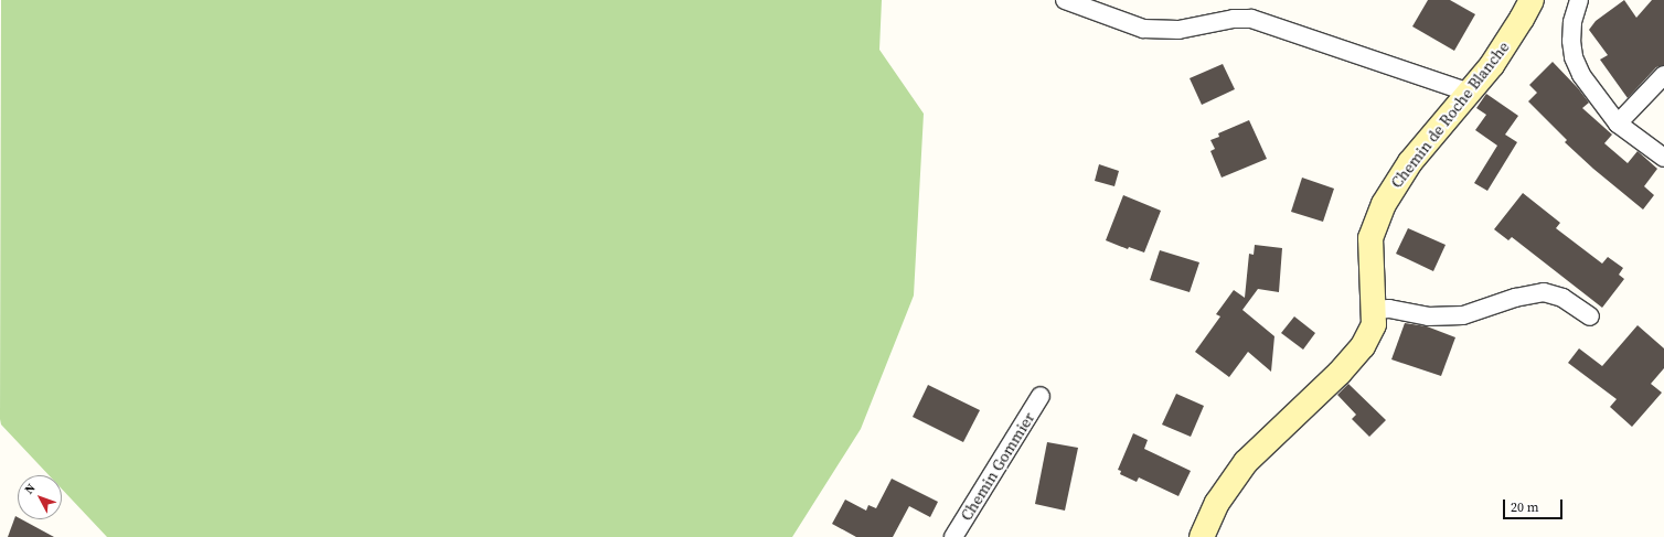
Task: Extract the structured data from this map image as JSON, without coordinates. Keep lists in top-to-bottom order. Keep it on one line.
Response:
{"streets":{"main road":["Chemin de Roche Blanche"],"street":["Chemin Gommier"]},"scale_bar":"20 m","north":"top left"}
